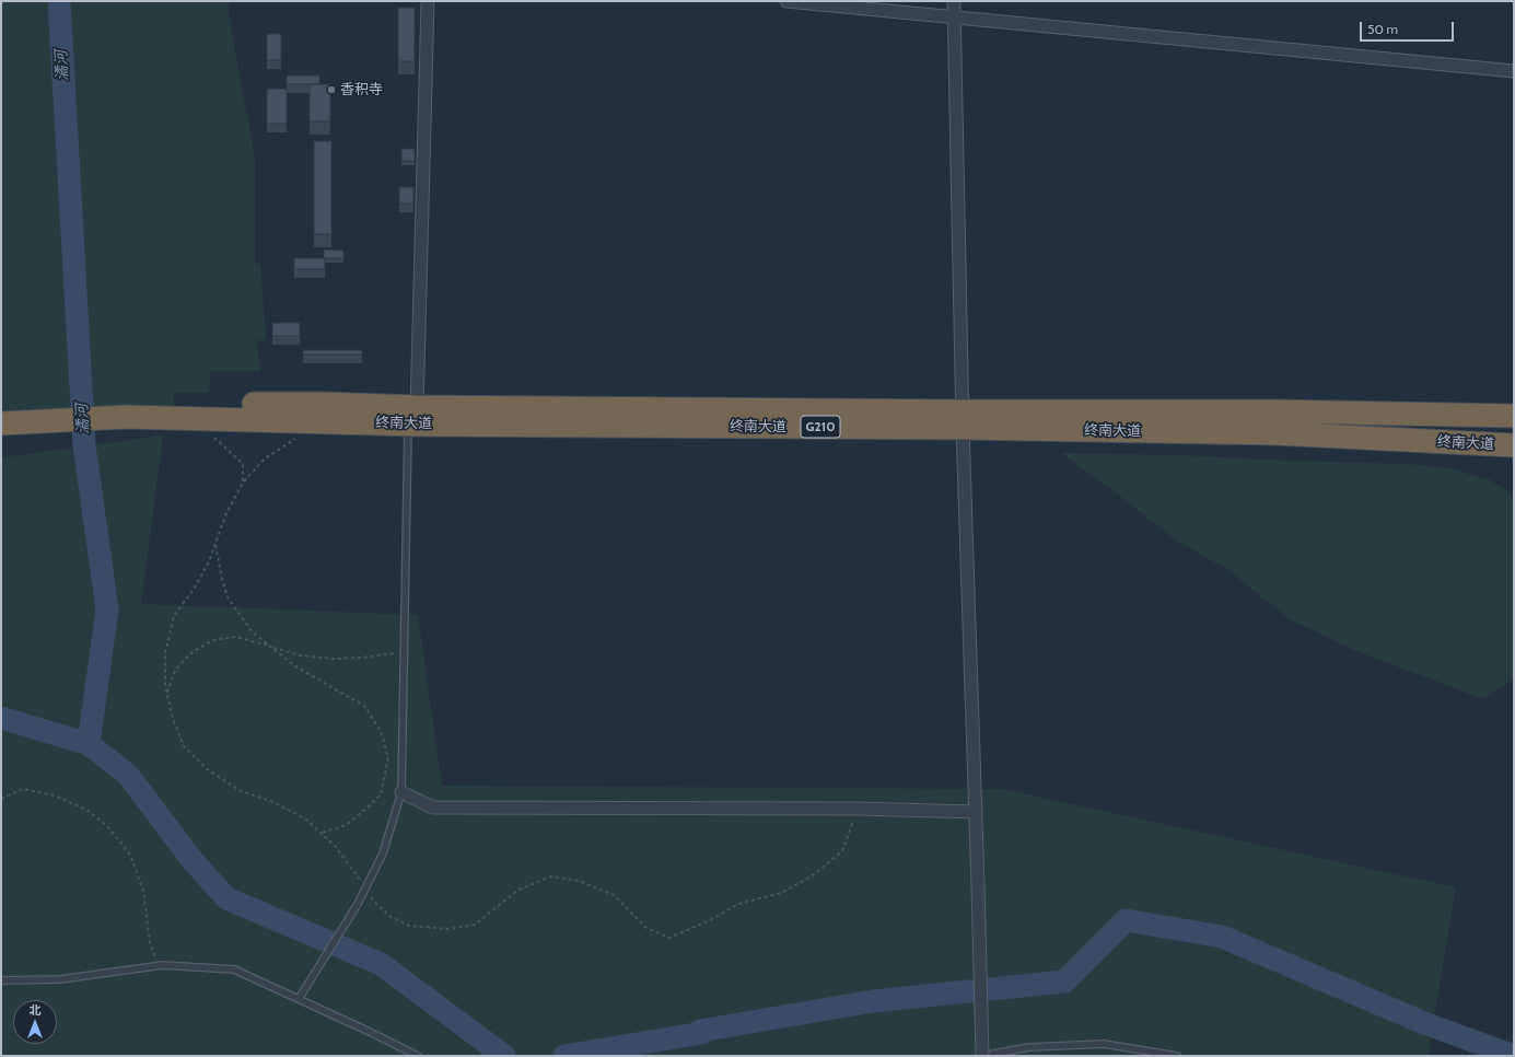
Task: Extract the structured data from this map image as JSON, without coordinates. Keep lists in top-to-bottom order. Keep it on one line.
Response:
{"streets":{"highway":["终南大道","G210"]},"water":["潏河"],"places":["香积寺"],"scale_bar":"50 m","north":"top"}
